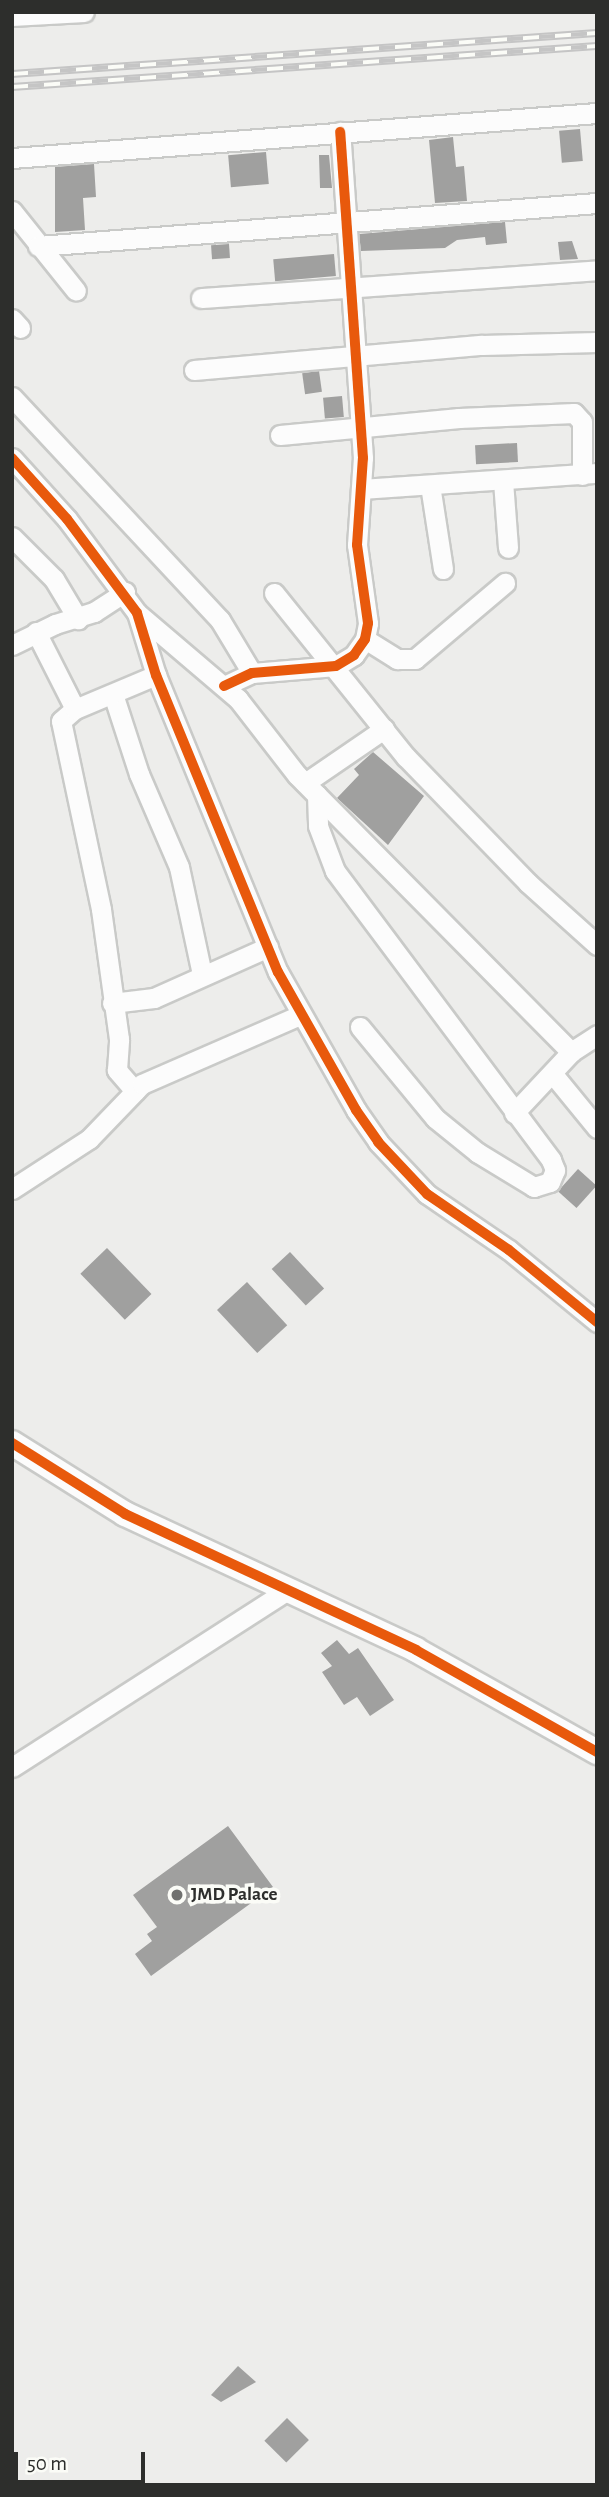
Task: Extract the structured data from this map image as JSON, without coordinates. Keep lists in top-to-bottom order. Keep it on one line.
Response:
{"places":["JMD Palace"],"scale_bar":"50 m"}
